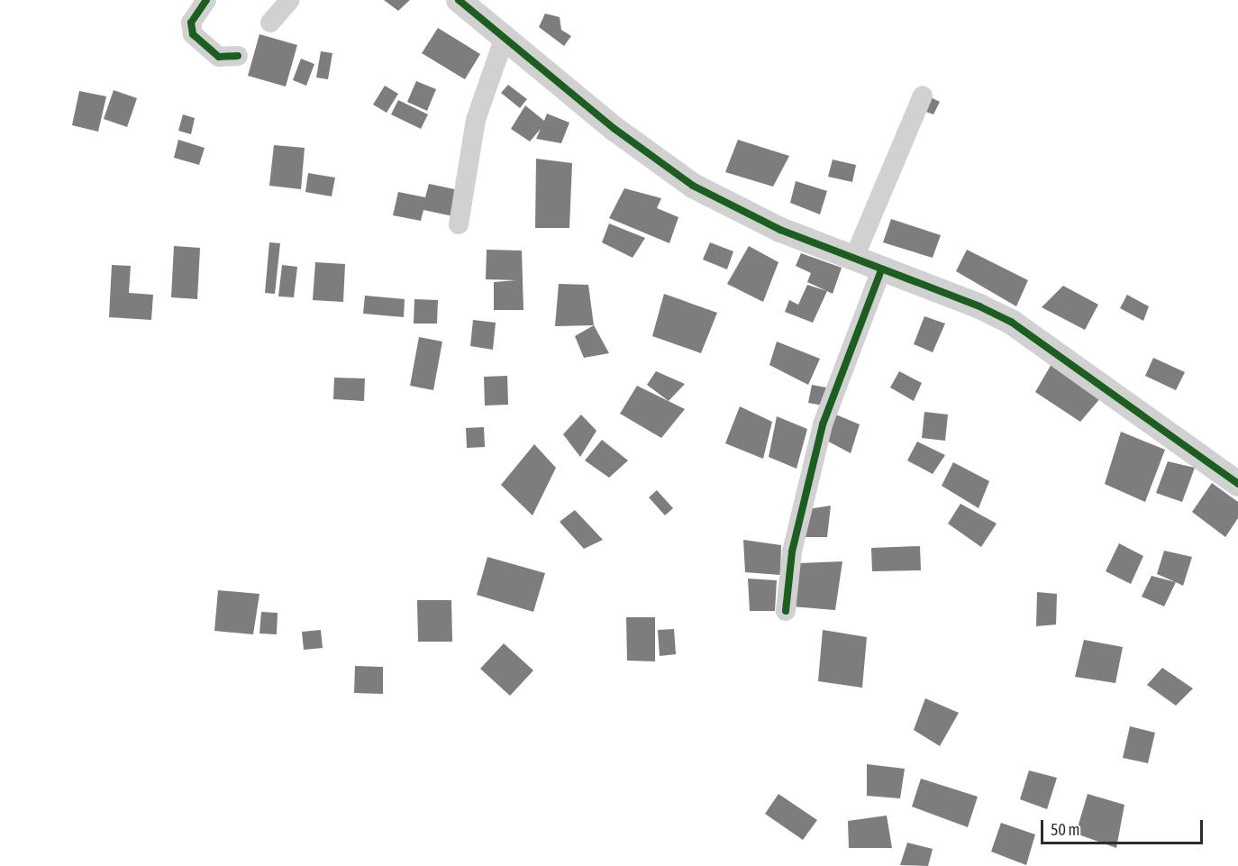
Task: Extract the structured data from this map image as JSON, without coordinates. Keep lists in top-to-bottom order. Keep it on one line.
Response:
{"scale_bar":"50 m"}
